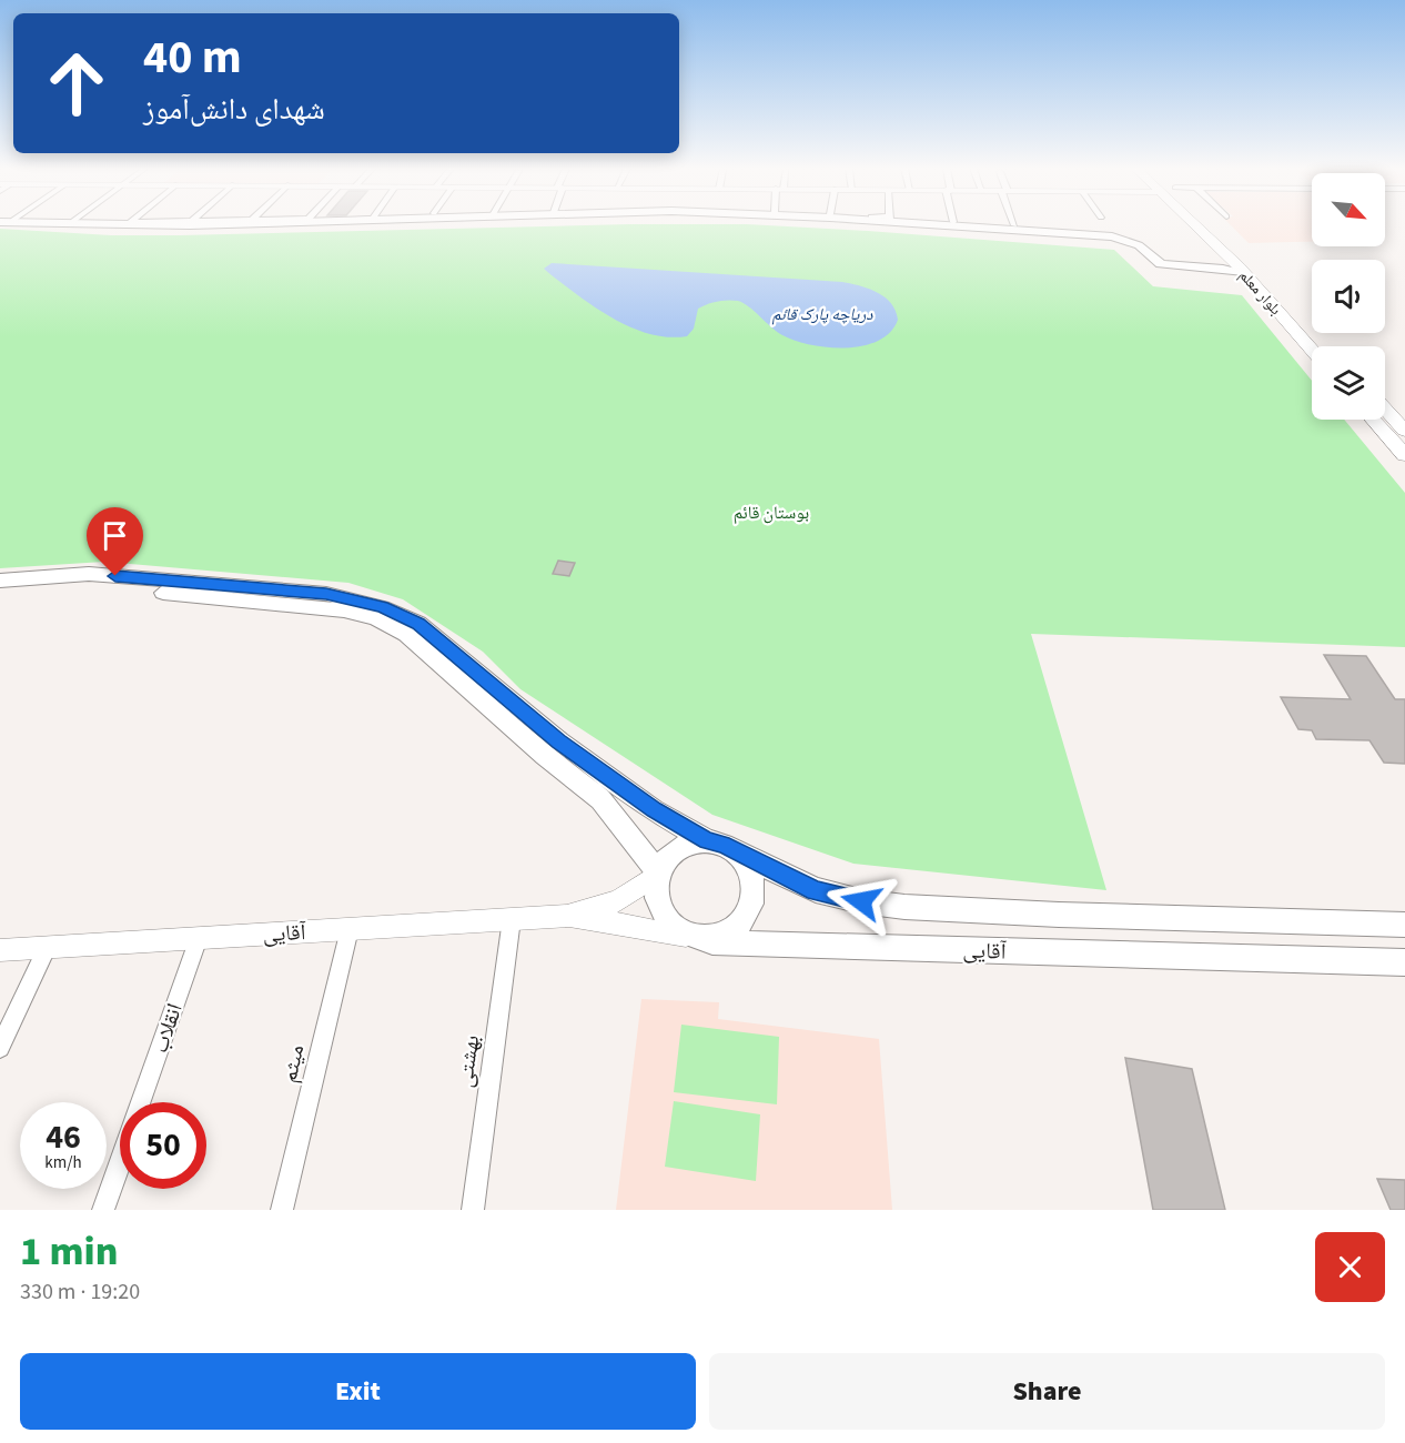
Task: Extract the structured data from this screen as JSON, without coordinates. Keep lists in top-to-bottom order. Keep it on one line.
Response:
{"streets":{"main road":["بلوار معلم","آقایی"],"street":["انقلاب","بهشتی","میثم"]},"crossings":[["آقایی","انقلاب"],["آقایی","بهشتی"],["آقایی","میثم"]],"water":["دریاچه پارک قائم"],"parks":["بوستان قائم"],"north":"bottom right","page":{"turn":["40 m","شهدای دانش‌آموز"],"speed":"46 km/h","limit":"50","heading":["1 min","330 m · 19:20"],"buttons":["Exit","Share"]}}
